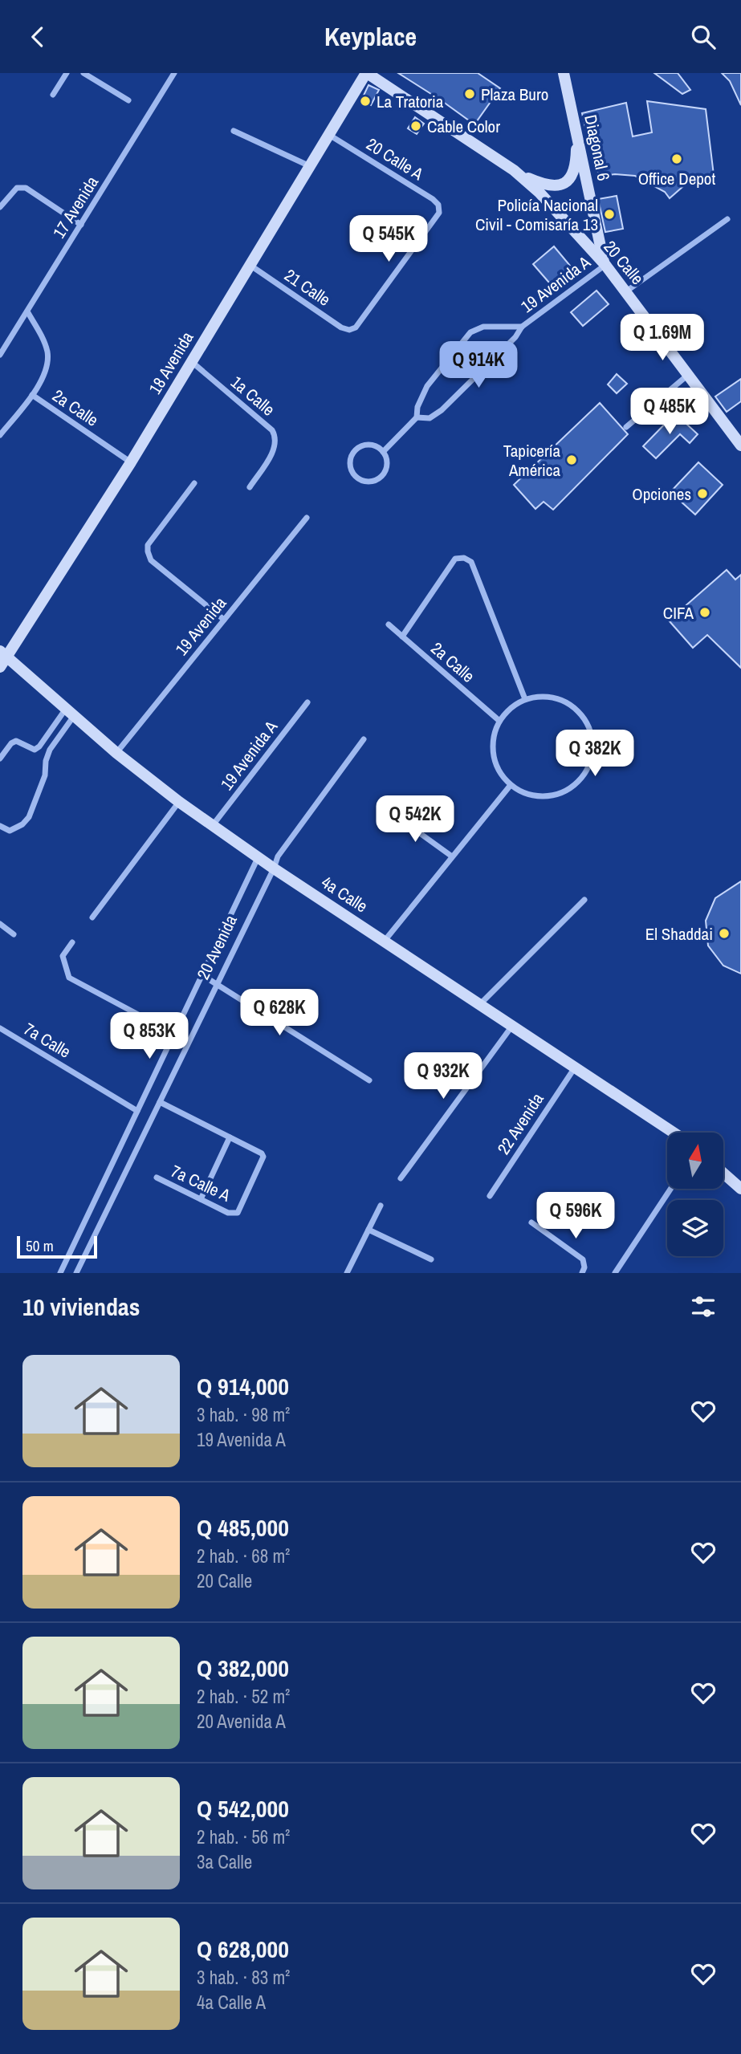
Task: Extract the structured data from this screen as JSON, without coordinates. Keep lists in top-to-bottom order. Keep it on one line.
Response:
{"streets":{"street":["Diagonal 6","20 Calle A","17 Avenida","20 Calle","19 Avenida A","21 Calle","18 Avenida","1a Calle","2a Calle","19 Avenida","4a Calle","20 Avenida","7a Calle","22 Avenida","7a Calle A"]},"crossings":[["Diagonal 6","20 Calle"],["Diagonal 6","19 Avenida A"],["20 Calle A","21 Calle"],["20 Calle A","18 Avenida"],["20 Calle","19 Avenida A"],["20 Calle","18 Avenida"],["19 Avenida A","4a Calle"],["21 Calle","18 Avenida"],["18 Avenida","1a Calle"],["18 Avenida","2a Calle"],["18 Avenida","4a Calle"],["19 Avenida","4a Calle"],["4a Calle","20 Avenida"],["4a Calle","22 Avenida"],["20 Avenida","7a Calle"]],"places":["Plaza Buro","La Tratoria","Cable Color","Office Depot","Policía Nacional Civil - Comisaría 13","Tapicería América","Opciones","CIFA","El Shaddai"],"scale_bar":"50 m","north":"top","page":{"header":"Keyplace","price":["Q 545K","Q 1.69M","Q 914K","Q 485K","Q 382K","Q 542K","Q 628K","Q 853K","Q 932K","Q 596K"],"scale":"50 m","heading":"10 viviendas","list":[{"name":"Q 914,000","note":"3 hab. · 98 m² · 19 Avenida A"},{"name":"Q 485,000","note":"2 hab. · 68 m² · 20 Calle"},{"name":"Q 382,000","note":"2 hab. · 52 m² · 20 Avenida A"},{"name":"Q 542,000","note":"2 hab. · 56 m² · 3a Calle"},{"name":"Q 628,000","note":"3 hab. · 83 m² · 4a Calle A"}]}}
